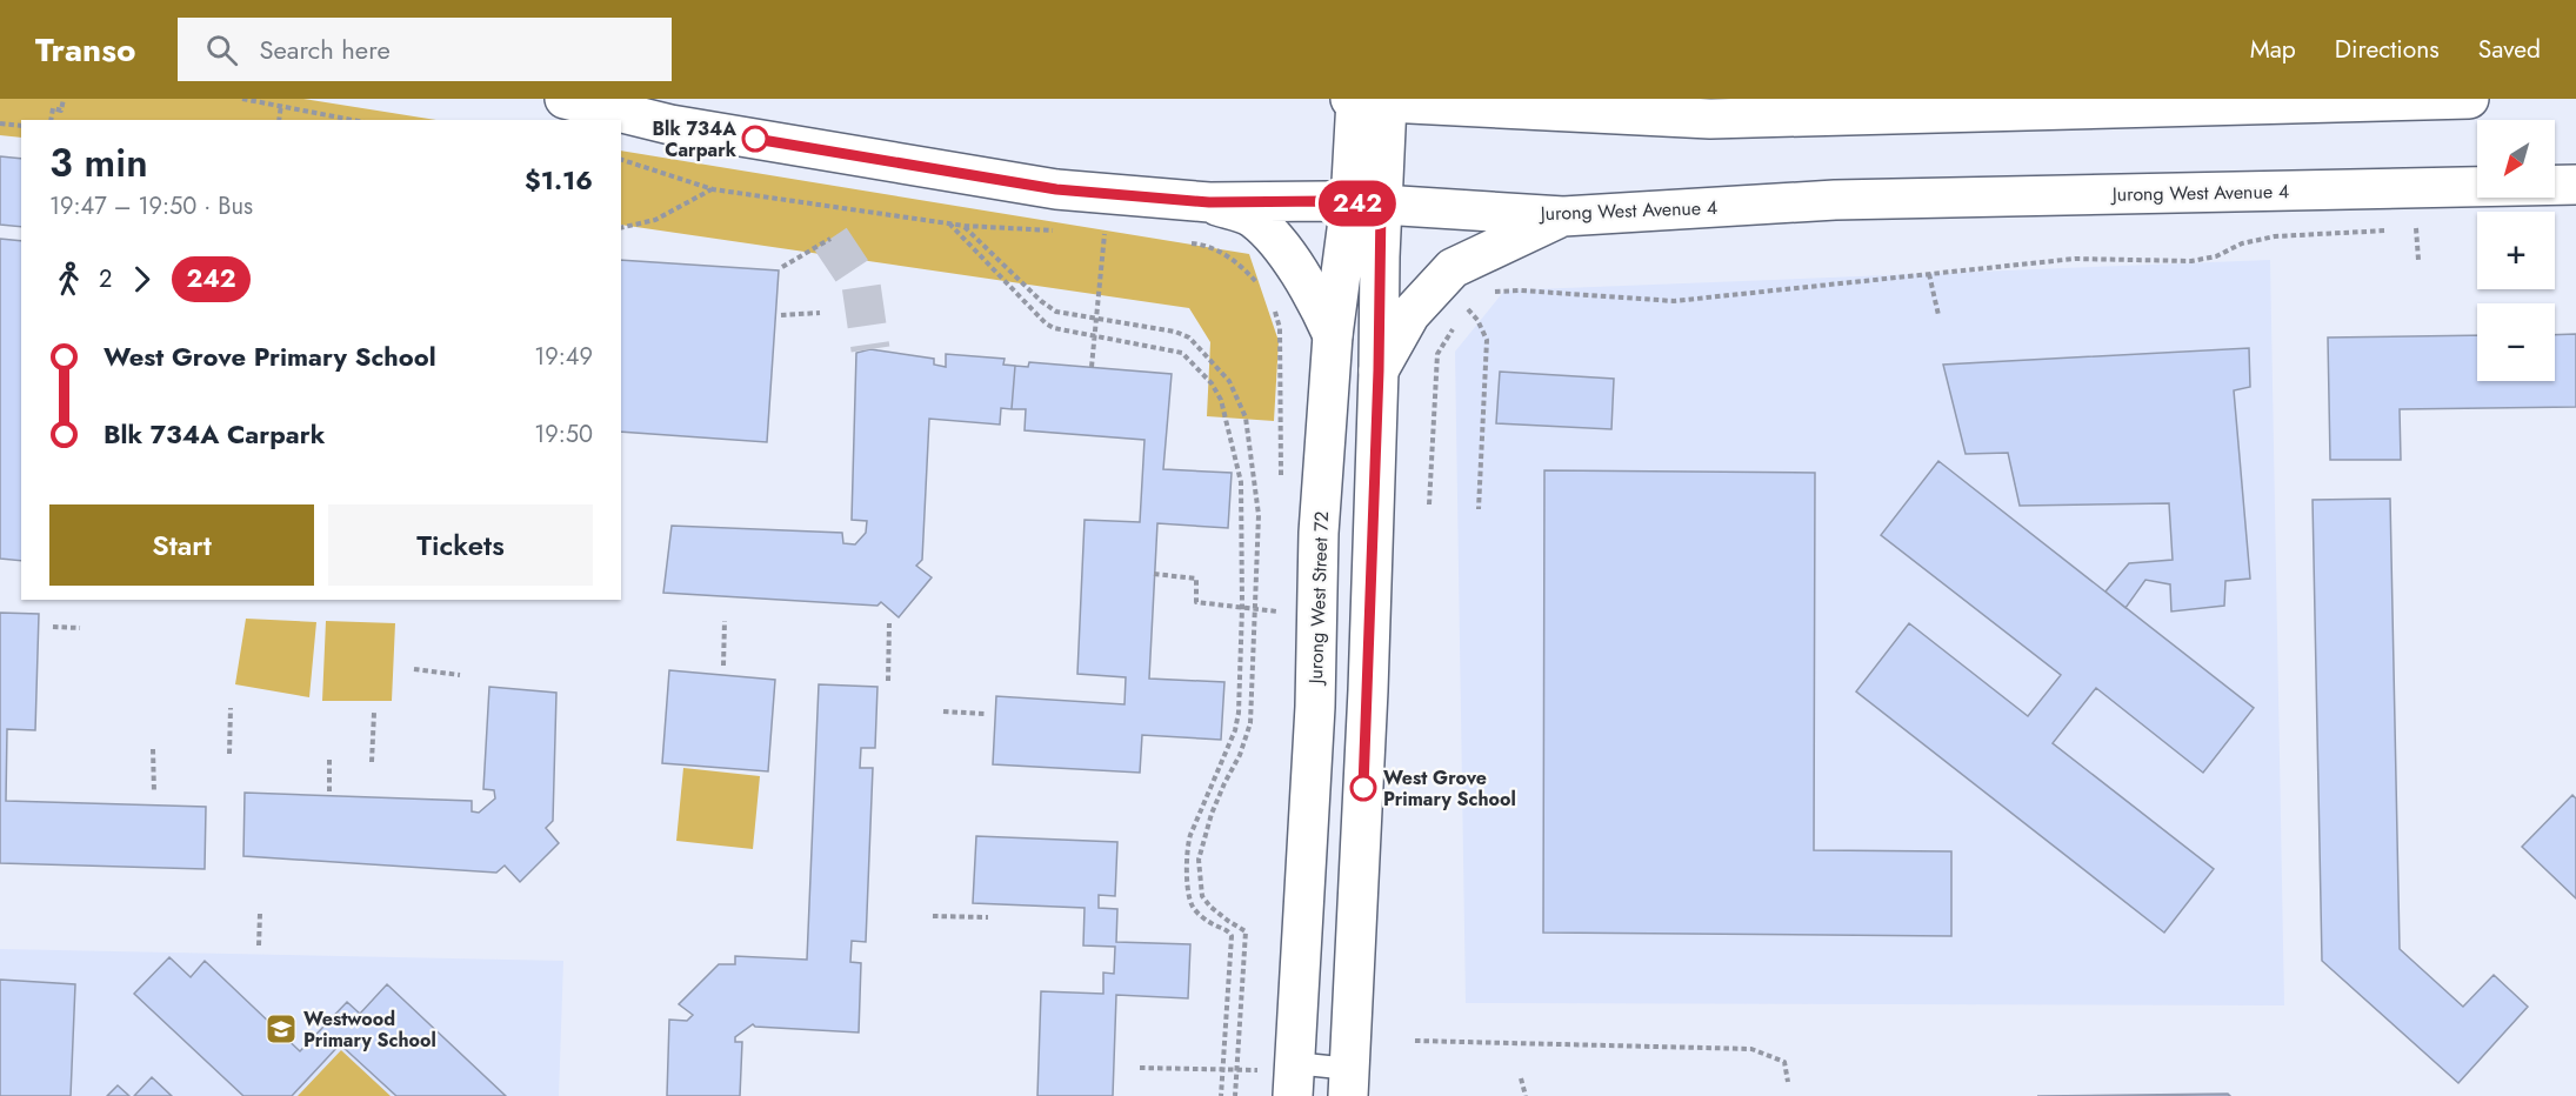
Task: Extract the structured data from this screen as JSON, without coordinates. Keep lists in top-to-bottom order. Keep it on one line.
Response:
{"streets":{"main road":["Jurong West Avenue 4","Jurong West Street 72"]},"crossings":[["Jurong West Avenue 4","Jurong West Street 72"]],"places":{"other":["Blk 734A Carpark","West Grove Primary School"],"school or university":["Westwood Primary School"]},"lines":["bus line 242"],"north":"bottom left","page":{"header":"Transo","search":"Search here","nav":["Map","Directions","Saved"],"on_map":"242","map_buttons":["+","−"],"heading":["3 min","19:47 – 19:50 · Bus","$1.16"],"legs":["2","242"],"list":[{"name":"West Grove Primary School","value":"19:49"},{"name":"Blk 734A Carpark","value":"19:50"}],"buttons":["Start","Tickets"]}}
